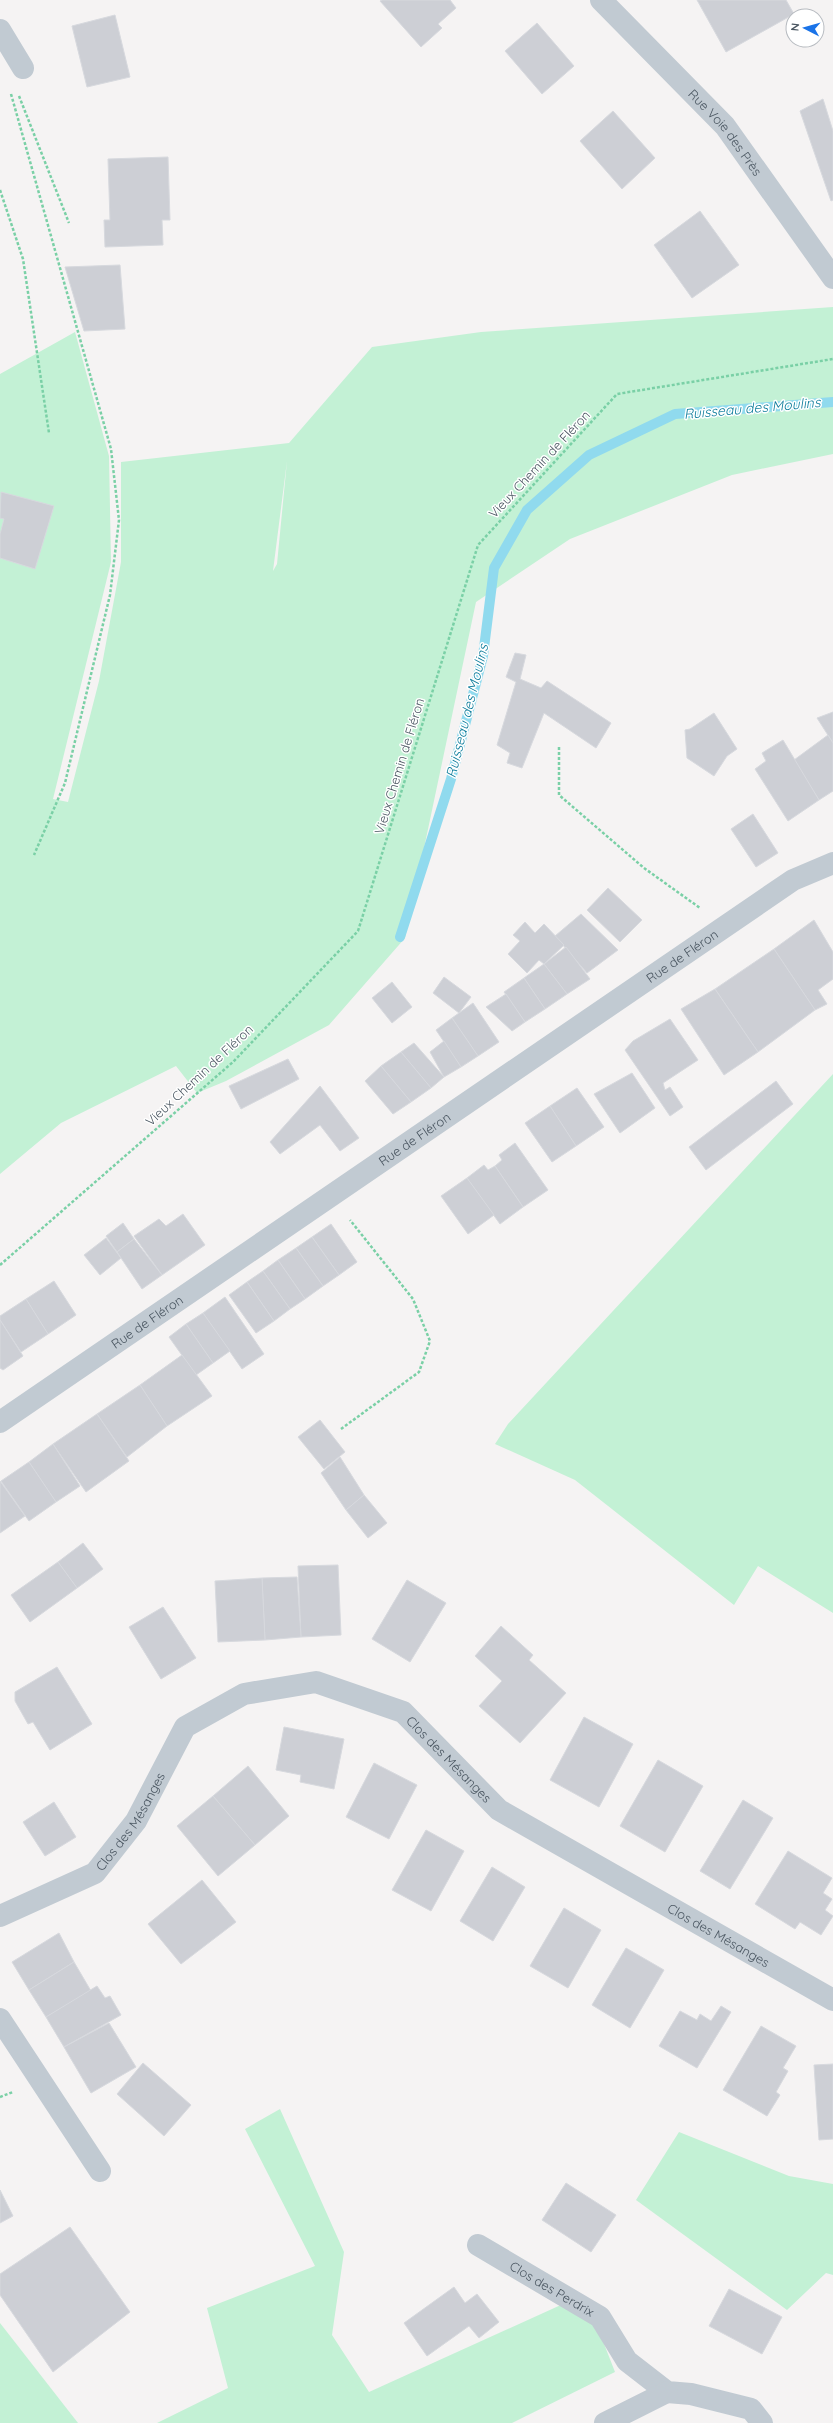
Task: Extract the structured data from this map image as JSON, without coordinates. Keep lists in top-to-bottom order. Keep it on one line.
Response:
{"streets":{"street":["Rue Voie des Près","Rue de Fléron","Clos des Mésanges","Clos des Perdrix"],"path":["Vieux Chemin de Fléron"]},"water":["Ruisseau des Moulins"],"north":"left"}
